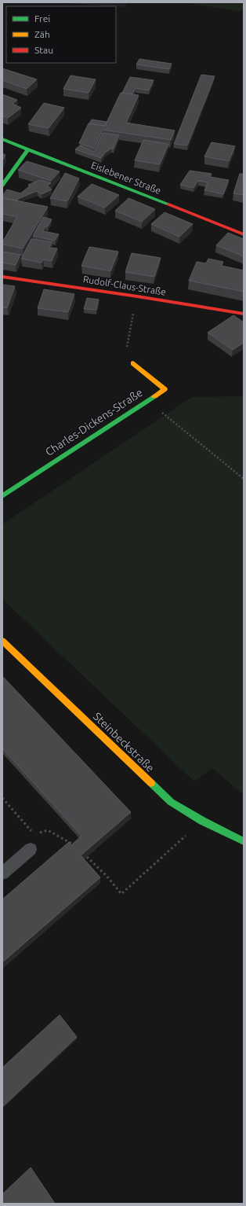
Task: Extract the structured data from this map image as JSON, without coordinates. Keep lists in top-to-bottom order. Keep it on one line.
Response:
{"streets":{"street":["Eislebener Straße","Rudolf-Claus-Straße","Charles-Dickens-Straße","Steinbeckstraße"]},"legend":["Frei","Zäh","Stau"]}
